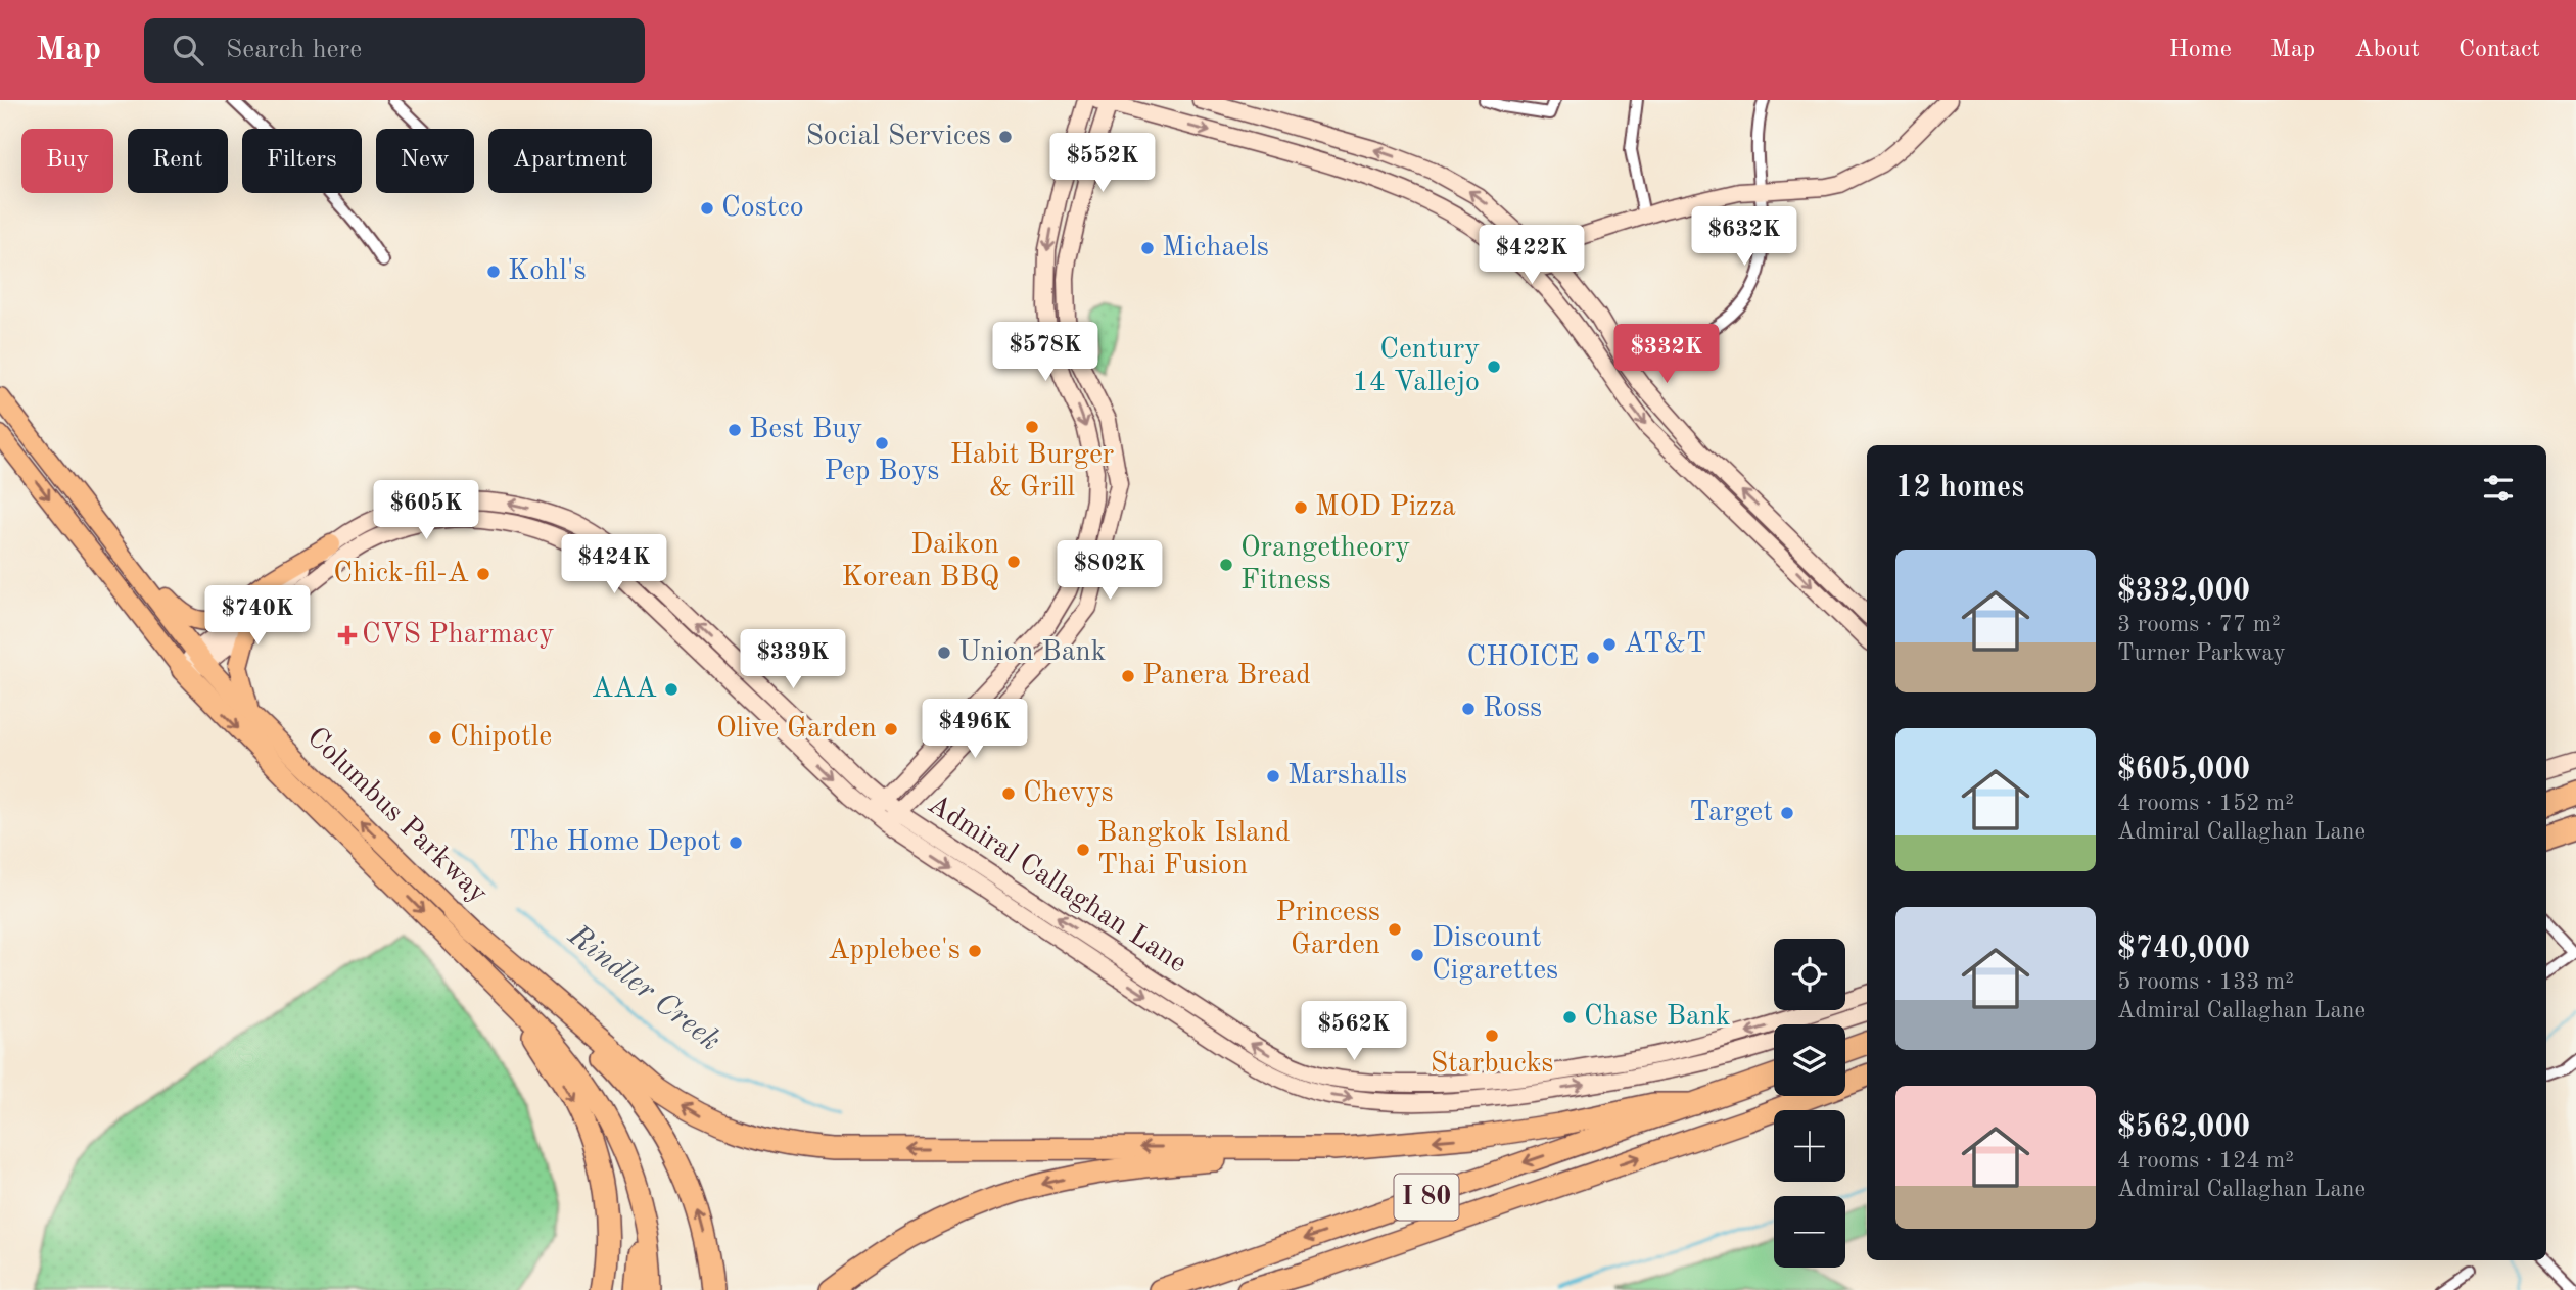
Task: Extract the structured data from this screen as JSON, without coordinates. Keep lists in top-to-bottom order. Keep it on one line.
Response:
{"streets":{"highway":["Columbus Parkway","I 80"],"street":["Admiral Callaghan Lane"]},"crossings":[["Columbus Parkway","Admiral Callaghan Lane"]],"water":["Rindler Creek"],"places":{"other":["Social Services","Costco","Michaels","Kohl's","Century 14 Vallejo","Habit Burger & Grill","Best Buy","Pep Boys","MOD Pizza","Daikon Korean BBQ","Orangetheory Fitness","Chick-fil-A","AT&T","Union Bank","CHOICE","Panera Bread","AAA","Ross","Olive Garden","Chipotle","Marshalls","Chevys","Target","The Home Depot","Bangkok Island Thai Fusion","Princess Garden","Applebee's","Discount Cigarettes","Chase Bank","Starbucks"],"health":["CVS Pharmacy"]},"page":{"header":"Map","search":"Search here","nav":["Home","Map","About","Contact"],"chip":["Buy","Rent","Filters","New","Apartment"],"price":["$552K","$632K","$422K","$578K","$332K","$605K","$424K","$802K","$740K","$339K","$496K","$562K"],"heading":"12 homes","list":[{"name":"$332,000","note":"3 rooms · 77 m² · Turner Parkway"},{"name":"$605,000","note":"4 rooms · 152 m² · Admiral Callaghan Lane"},{"name":"$740,000","note":"5 rooms · 133 m² · Admiral Callaghan Lane"},{"name":"$562,000","note":"4 rooms · 124 m² · Admiral Callaghan Lane"}],"map_buttons":["+","−"]}}
